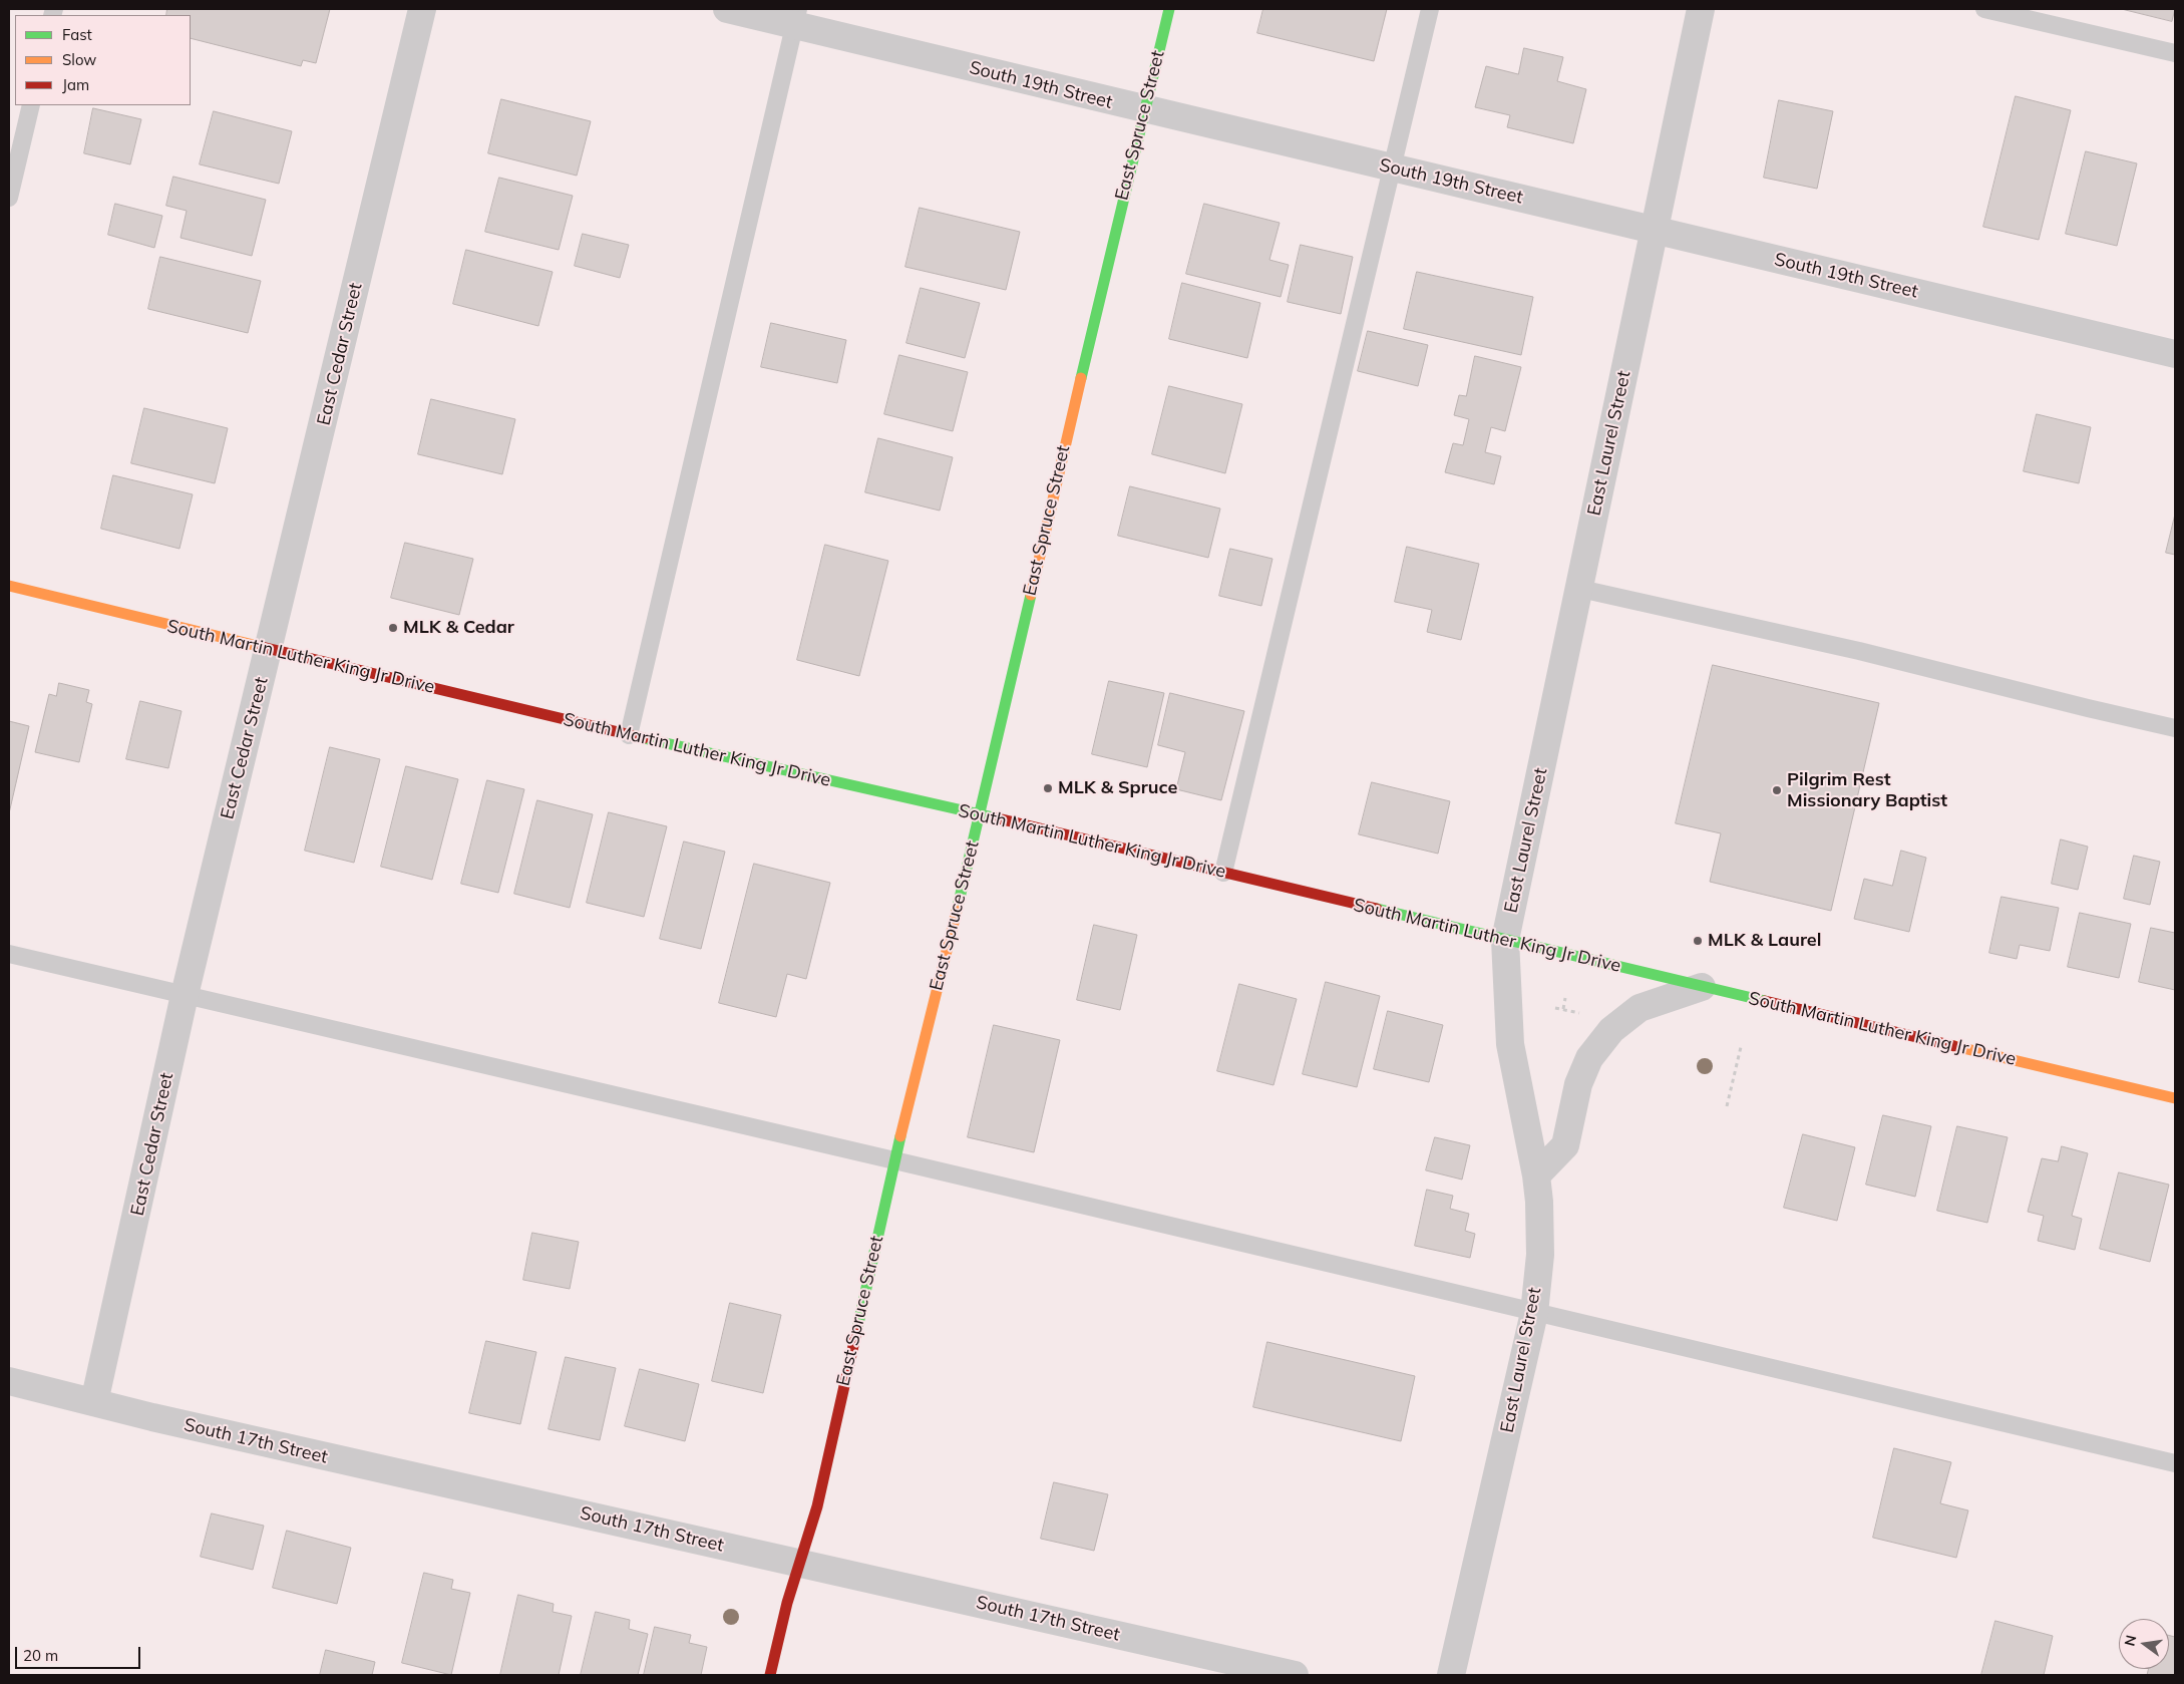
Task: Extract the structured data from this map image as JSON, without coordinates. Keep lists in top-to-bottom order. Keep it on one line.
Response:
{"streets":{"street":["South 19th Street","East Spruce Street","East Cedar Street","East Laurel Street","South Martin Luther King Jr Drive","South 17th Street"]},"crossings":[["South 19th Street","East Spruce Street"],["South 19th Street","East Laurel Street"],["East Spruce Street","South Martin Luther King Jr Drive"],["East Spruce Street","South 17th Street"],["East Cedar Street","South Martin Luther King Jr Drive"],["East Cedar Street","South 17th Street"],["East Laurel Street","South Martin Luther King Jr Drive"]],"places":["MLK & Cedar","MLK & Spruce","Pilgrim Rest Missionary Baptist","MLK & Laurel"],"legend":["Fast","Slow","Jam"],"scale_bar":"20 m","north":"left"}
